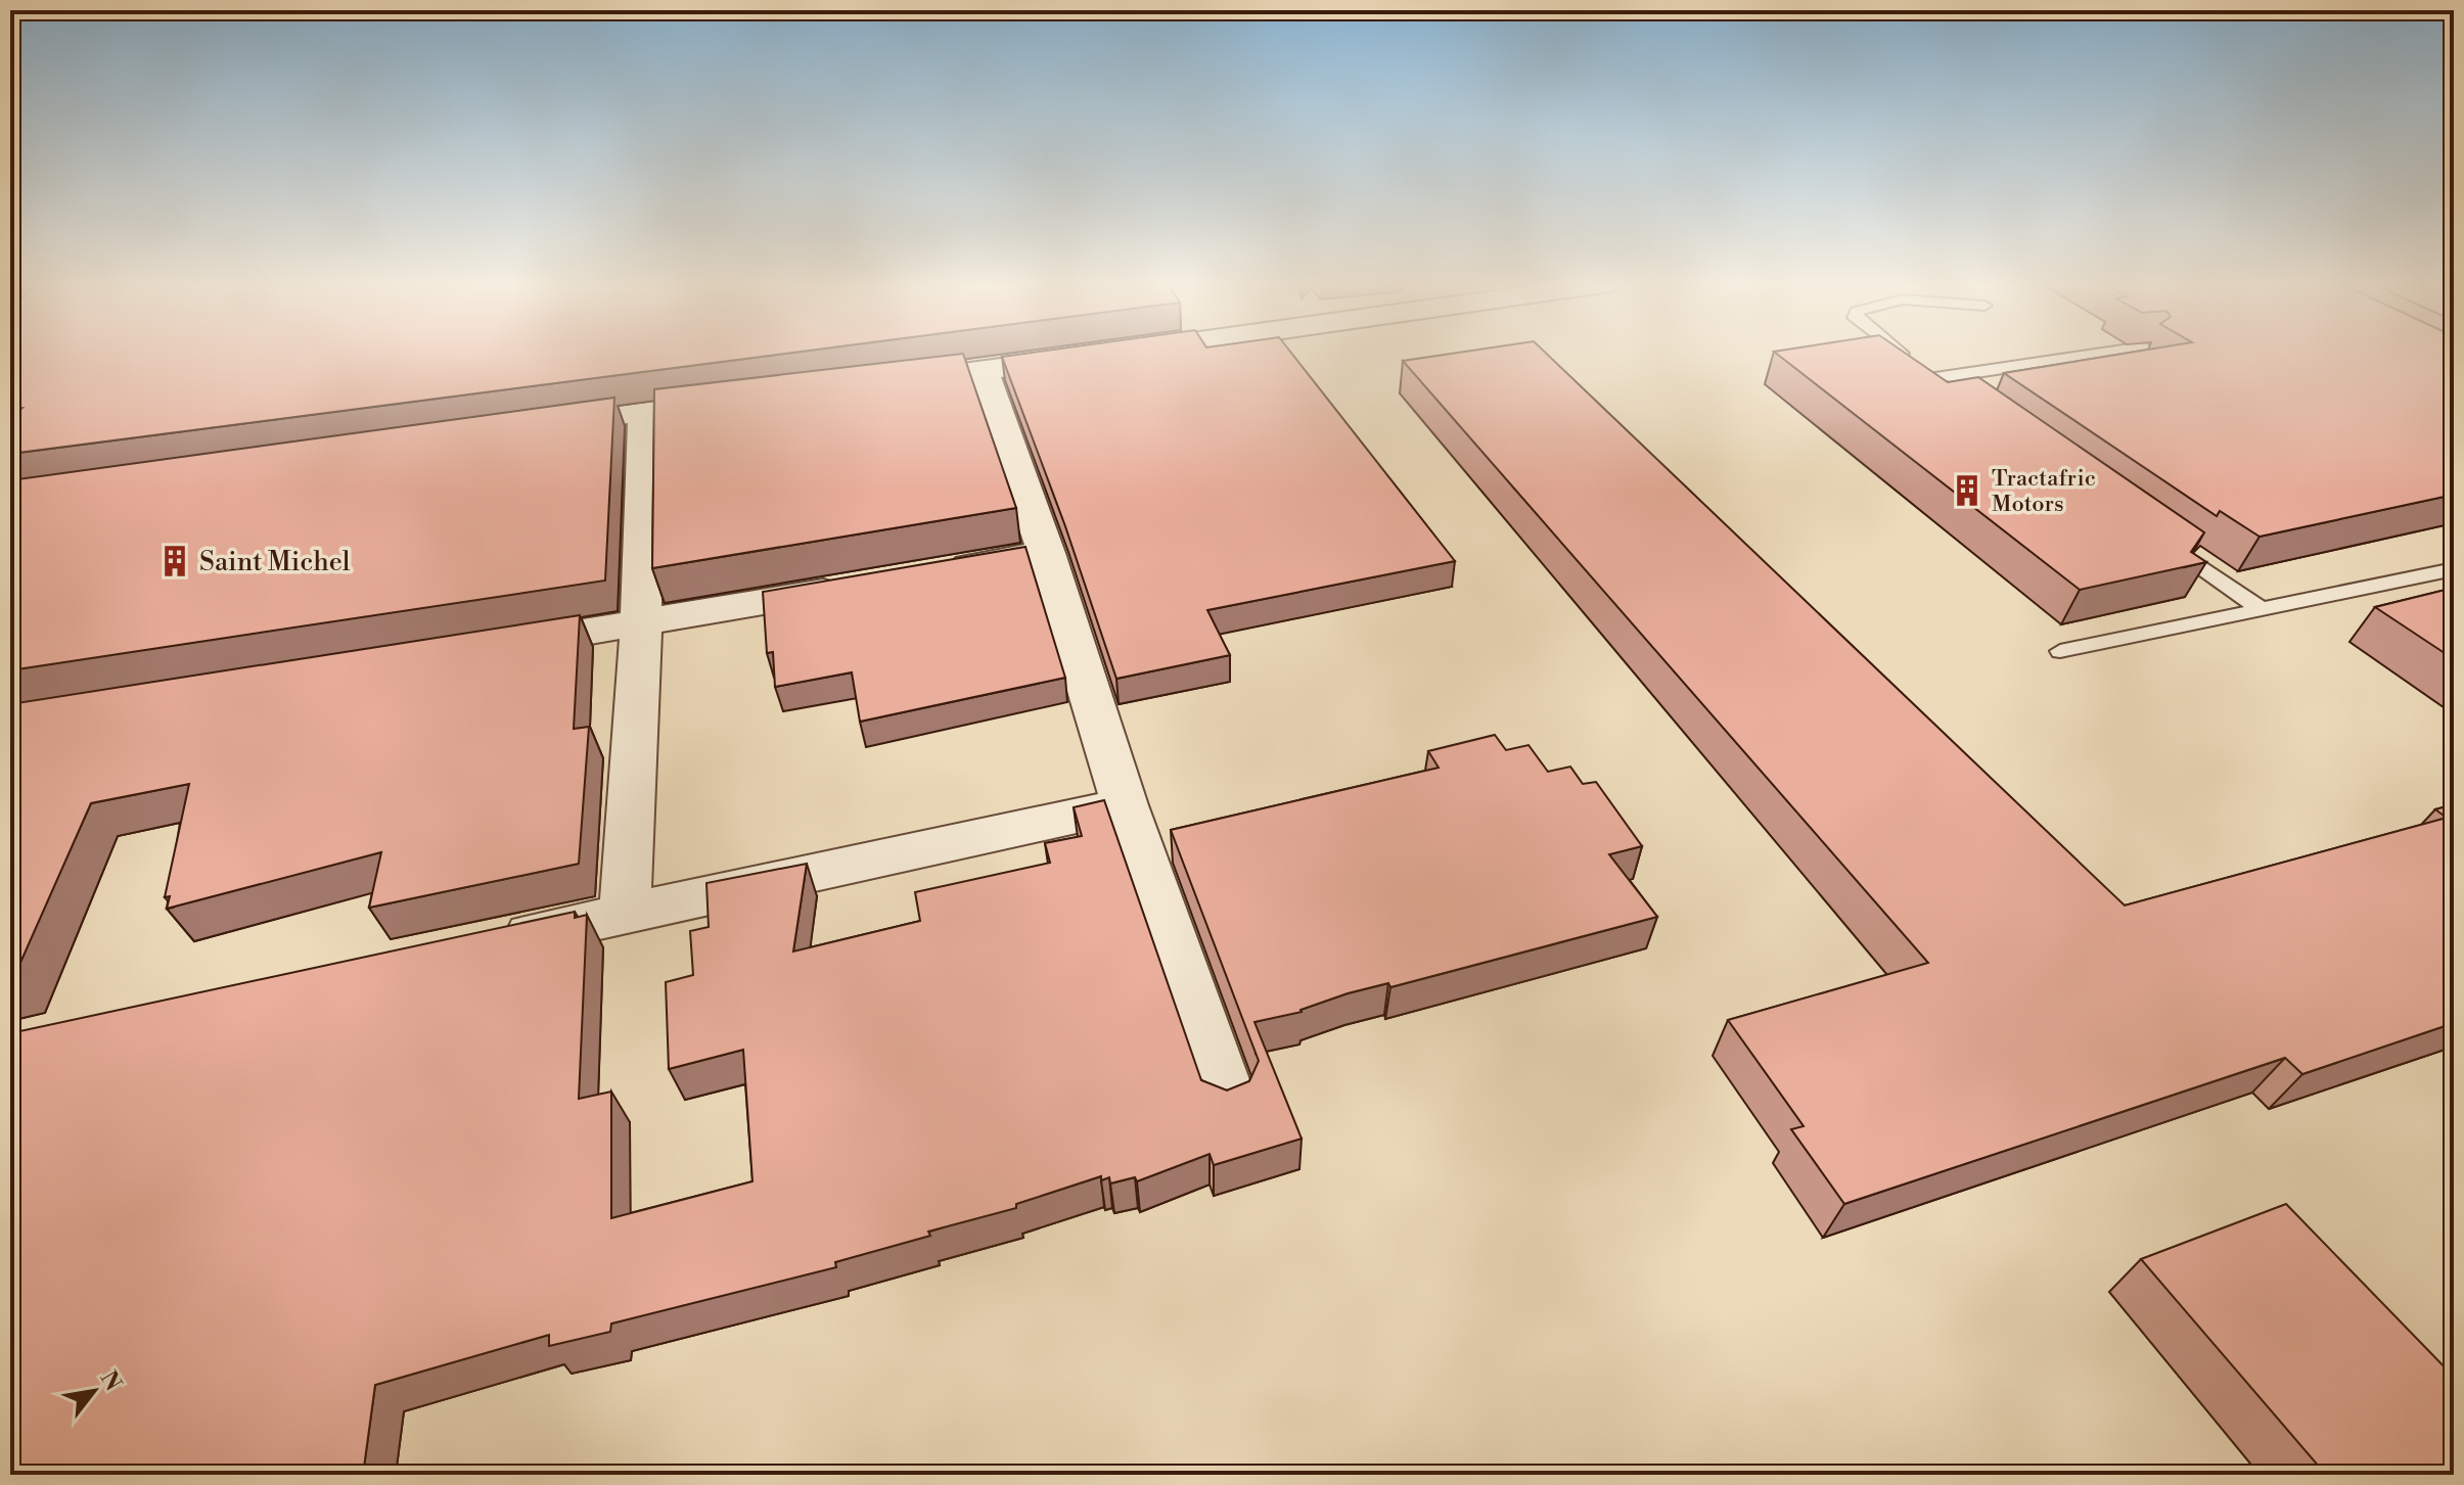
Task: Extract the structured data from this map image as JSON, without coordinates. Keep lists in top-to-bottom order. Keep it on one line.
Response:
{"places":{"building":["Tractafric Motors","Saint Michel"]},"north":"top right"}
